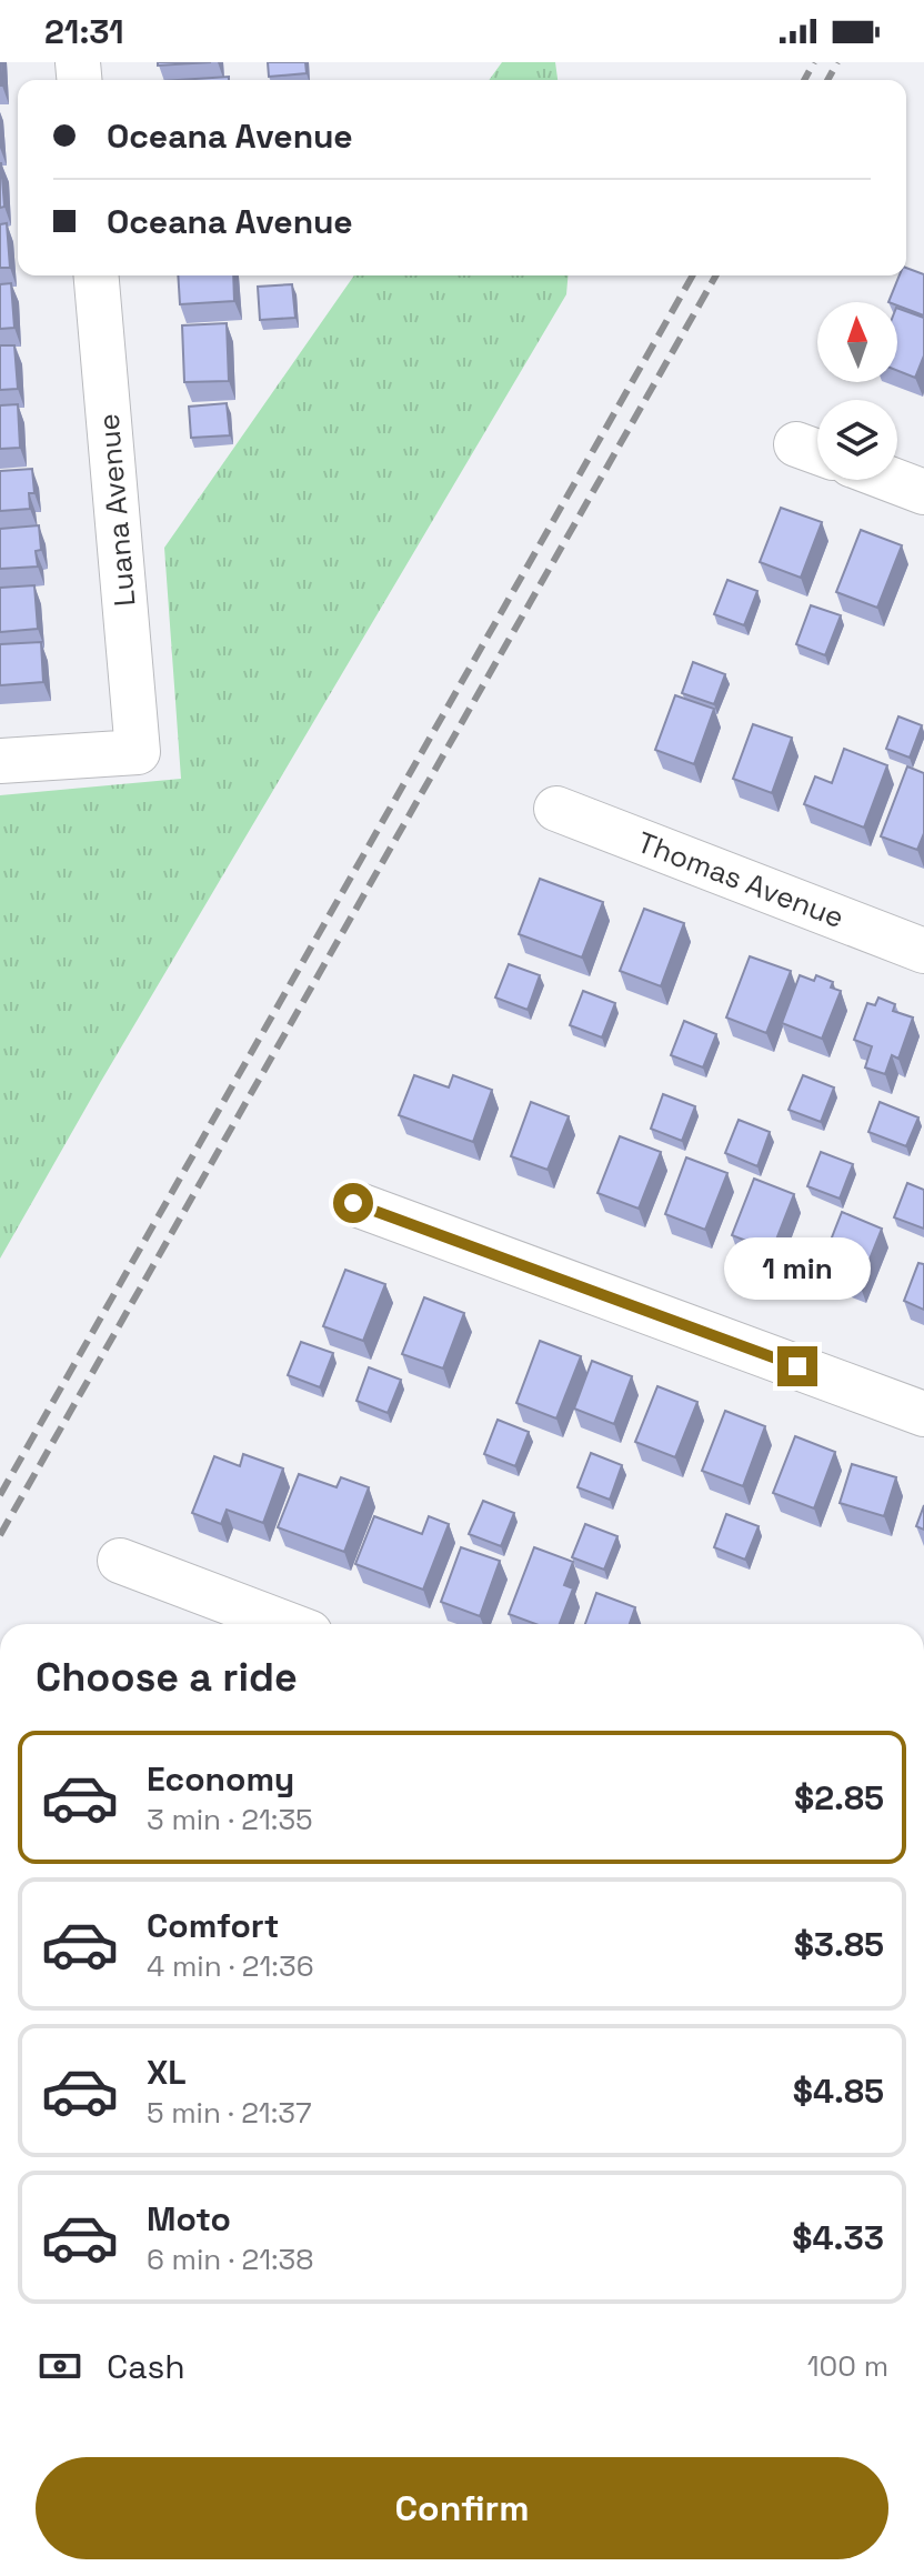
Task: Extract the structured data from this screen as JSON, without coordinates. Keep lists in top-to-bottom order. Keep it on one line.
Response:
{"streets":{"street":["Luana Avenue","Thomas Avenue"]},"north":"top","page":{"status":"21:31","banner":["Oceana Avenue","Oceana Avenue"],"bubble":"1 min","heading":"Choose a ride","list":[{"name":"Economy","note":"3 min · 21:35","value":"$2.85"},{"name":"Comfort","note":"4 min · 21:36","value":"$3.85"},{"name":"XL","note":"5 min · 21:37","value":"$4.85"},{"name":"Moto","note":"6 min · 21:38","value":"$4.33"}],"pay":["Cash","100 m"],"buttons":"Confirm"}}
